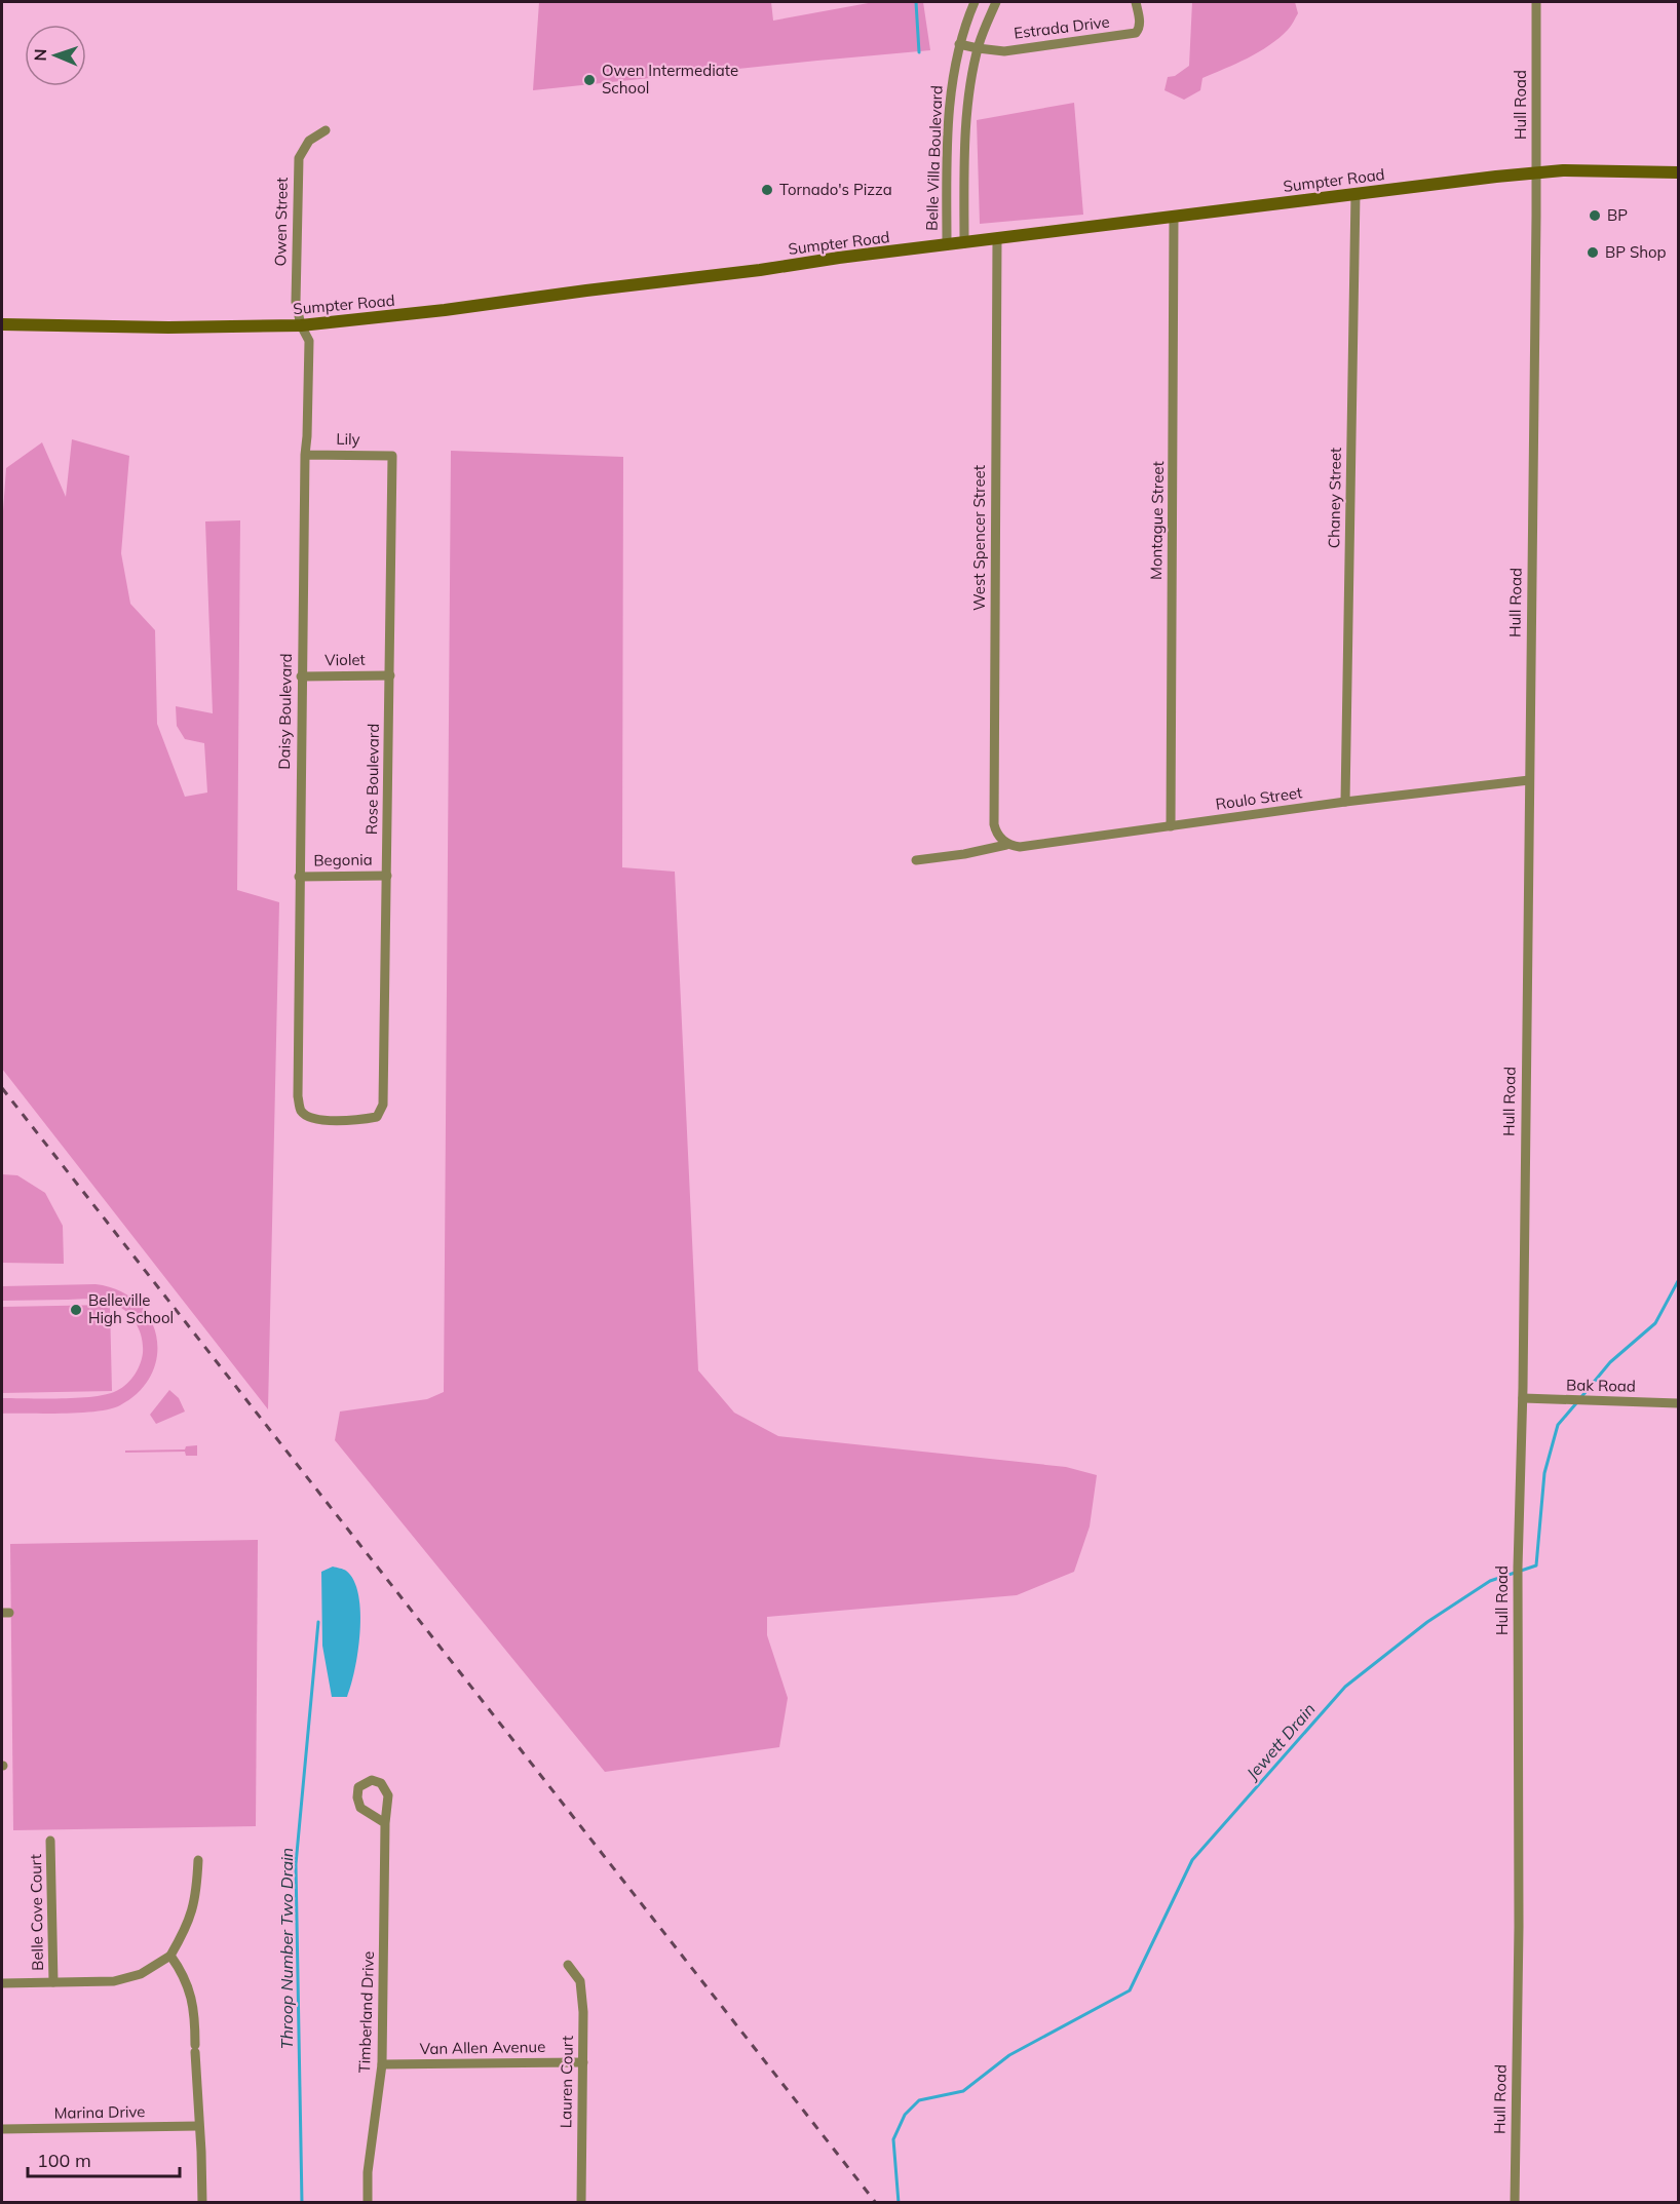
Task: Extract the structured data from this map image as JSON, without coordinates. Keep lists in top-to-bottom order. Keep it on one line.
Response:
{"streets":{"street":["Estrada Drive","Hull Road","Belle Villa Boulevard","Sumpter Road","Owen Street","Lily","Chaney Street","Montague Street","West Spencer Street","Violet","Daisy Boulevard","Rose Boulevard","Roulo Street","Begonia","Bak Road","Belle Cove Court","Timberland Drive","Van Allen Avenue","Lauren Court","Marina Drive"]},"crossings":[["Estrada Drive","Belle Villa Boulevard"],["Hull Road","Sumpter Road"],["Hull Road","Roulo Street"],["Hull Road","Bak Road"],["Belle Villa Boulevard","Sumpter Road"],["Sumpter Road","Owen Street"],["Sumpter Road","Chaney Street"],["Sumpter Road","Montague Street"],["Sumpter Road","West Spencer Street"],["Sumpter Road","Daisy Boulevard"],["Owen Street","Daisy Boulevard"],["Lily","Daisy Boulevard"],["Lily","Rose Boulevard"],["Chaney Street","Roulo Street"],["Montague Street","Roulo Street"],["West Spencer Street","Roulo Street"],["Violet","Daisy Boulevard"],["Violet","Rose Boulevard"],["Daisy Boulevard","Rose Boulevard"],["Daisy Boulevard","Begonia"],["Rose Boulevard","Begonia"],["Timberland Drive","Van Allen Avenue"],["Van Allen Avenue","Lauren Court"]],"water":["Jewett Drain","Throop Number Two Drain"],"places":["Owen Intermediate School","Tornado's Pizza","BP","BP Shop","Belleville High School"],"scale_bar":"100 m","north":"left"}
